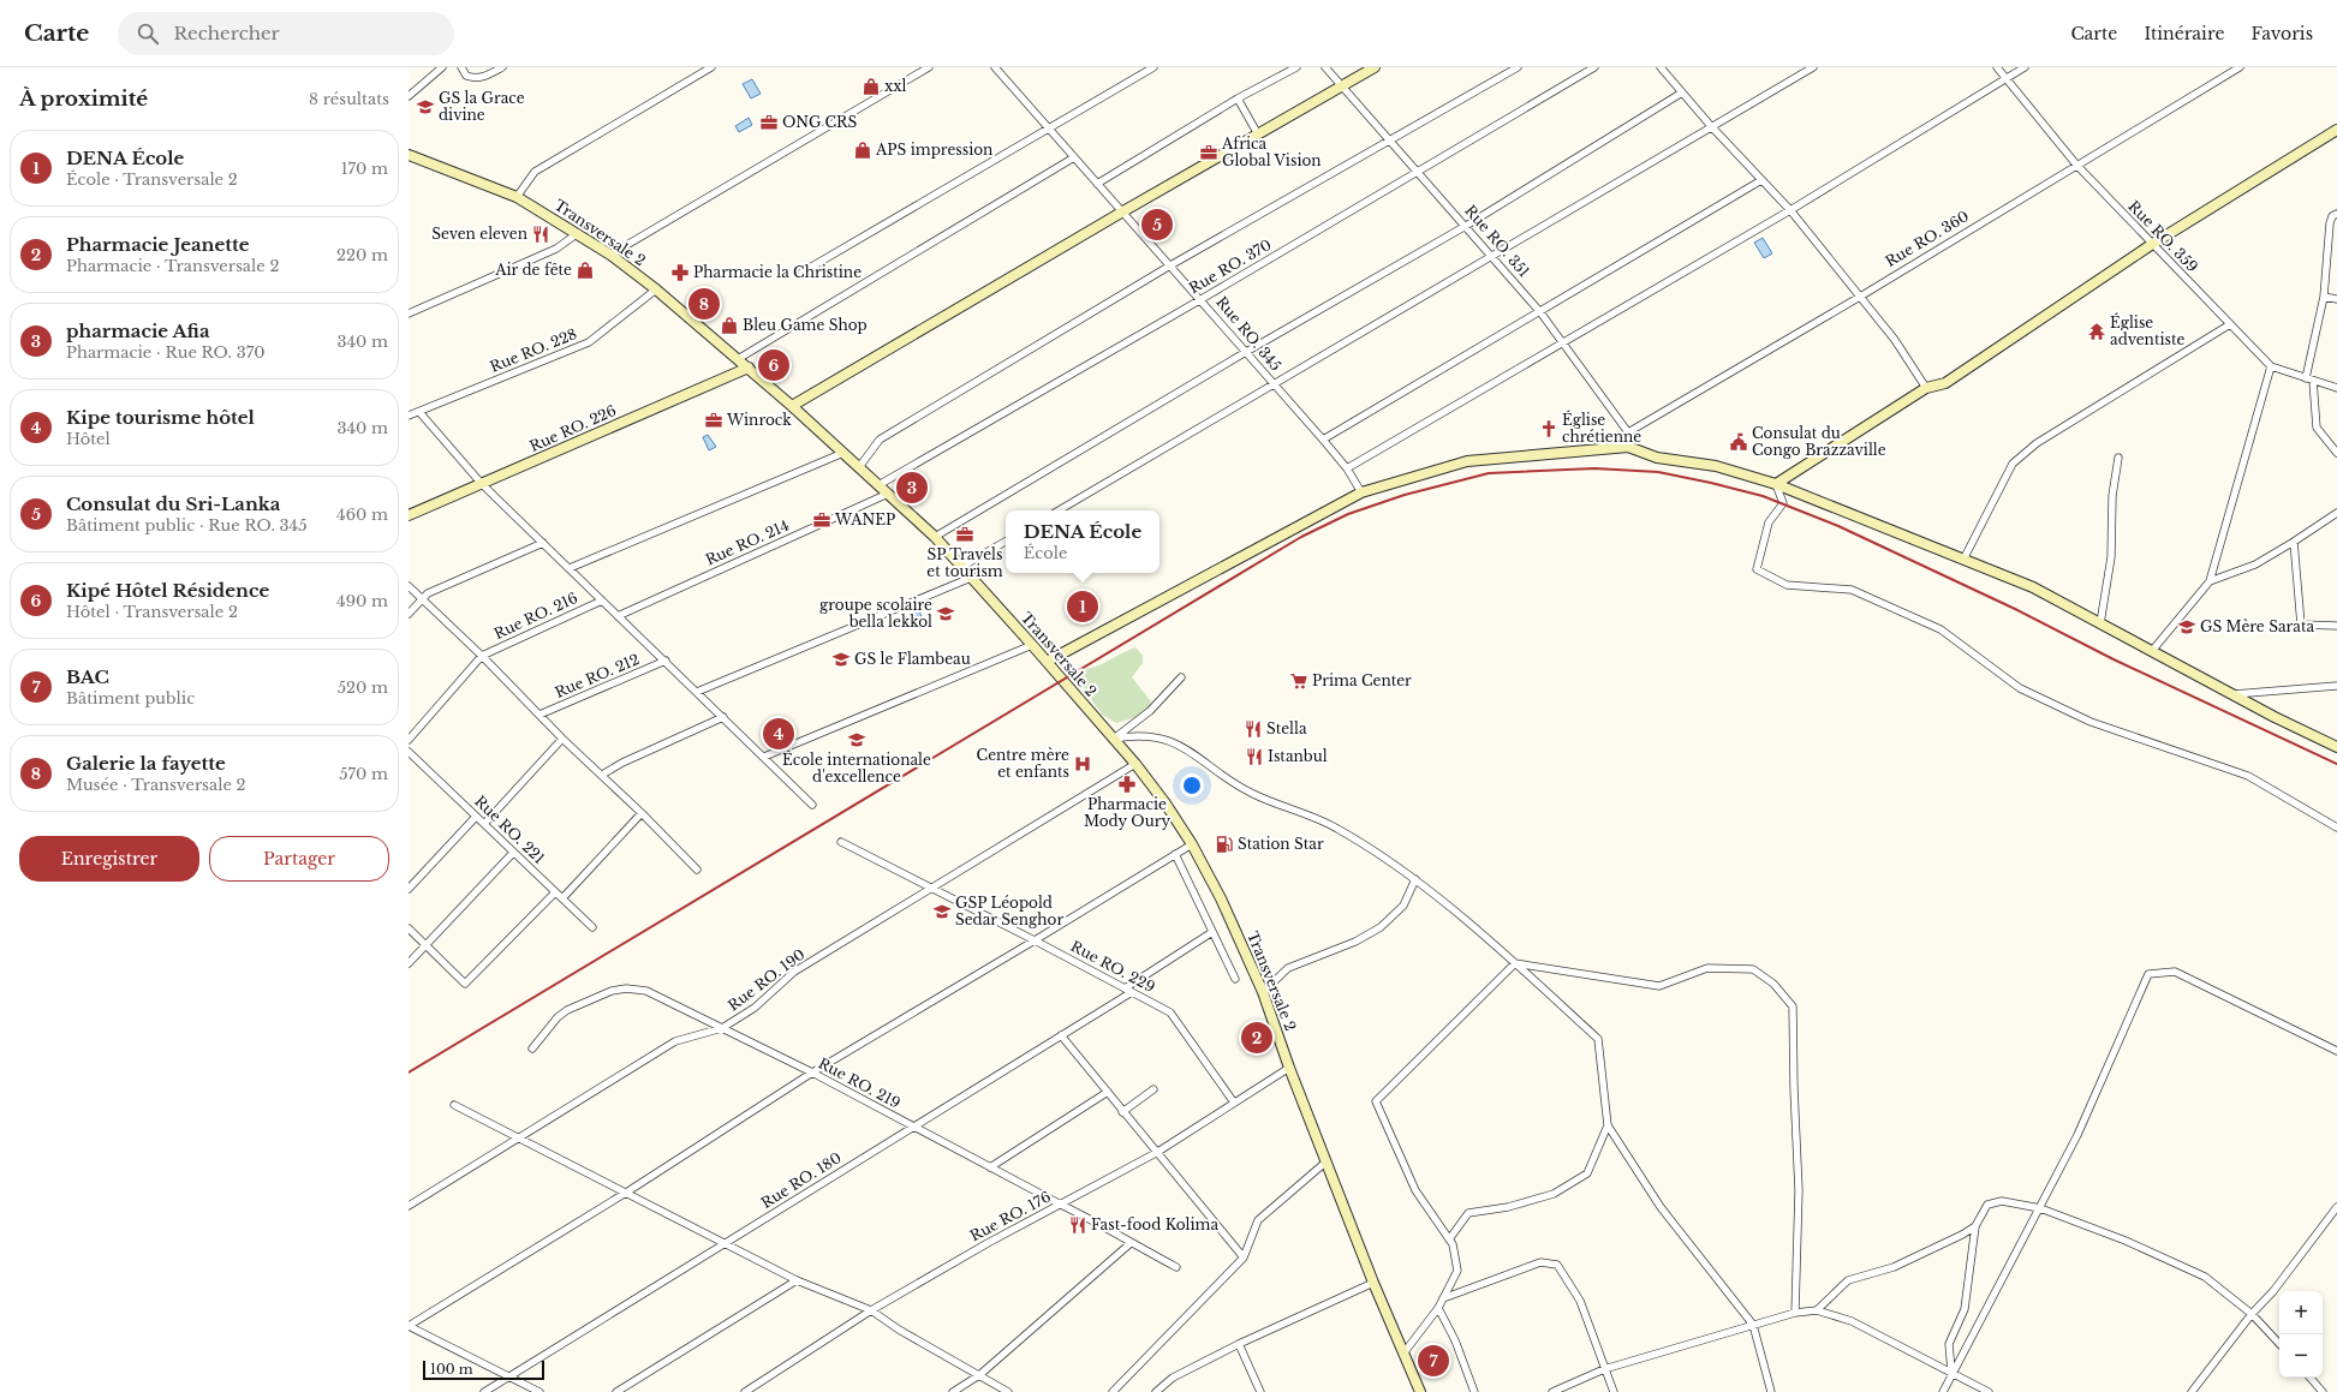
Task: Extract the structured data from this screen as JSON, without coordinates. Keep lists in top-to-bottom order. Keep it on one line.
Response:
{"streets":{"street":["Transversale 2","Rue RO. 359","Rue RO. 360","Rue RO. 351","Rue RO. 370","Rue RO. 345","Rue RO. 228","Rue RO. 226","Rue RO. 214","Rue RO. 216","Rue RO. 212","Rue RO. 221","Rue RO. 229","Rue RO. 190","Rue RO. 219","Rue RO. 180","Rue RO. 176"]},"crossings":[["Transversale 2","Rue RO. 370"],["Transversale 2","Rue RO. 228"],["Transversale 2","Rue RO. 226"],["Transversale 2","Rue RO. 214"],["Transversale 2","Rue RO. 190"],["Transversale 2","Rue RO. 176"],["Rue RO. 359","Rue RO. 360"],["Rue RO. 360","Rue RO. 351"],["Rue RO. 351","Rue RO. 370"],["Rue RO. 370","Rue RO. 345"],["Rue RO. 229","Rue RO. 190"],["Rue RO. 229","Rue RO. 180"],["Rue RO. 229","Rue RO. 176"],["Rue RO. 190","Rue RO. 219"],["Rue RO. 219","Rue RO. 180"],["Rue RO. 219","Rue RO. 176"]],"places":{"shop":["xxl","APS impression","Air de fête","Bleu Game Shop"],"school or university":["GS la Grace divine","groupe scolaire bella lekkol","GS Mère Sarata","GS le Flambeau","École internationale d'excellence","GSP Léopold Sedar Senghor"],"office":["ONG CRS","Africa Global Vision","Winrock","WANEP","SP Travels et tourism"],"restaurant":["Seven eleven","Stella","Istanbul","Fast-food Kolima"],"pharmacy":["Pharmacie la Christine","Pharmacie Mody Oury"],"temple":["Église adventiste"],"church":["Église chrétienne"],"public building":["Consulat du Congo Brazzaville"],"supermarket":["Prima Center"],"hospital":["Centre mère et enfants"],"fuel station":["Station Star"]},"scale_bar":"100 m","page":{"header":"Carte","search":"Rechercher","nav":["Carte","Itinéraire","Favoris"],"heading":["À proximité","8 résultats"],"list":[{"mark":"1","name":"DENA École","note":"École · Transversale 2","value":"170 m"},{"mark":"2","name":"Pharmacie Jeanette","note":"Pharmacie · Transversale 2","value":"220 m"},{"mark":"3","name":"pharmacie Afia","note":"Pharmacie · Rue RO. 370","value":"340 m"},{"mark":"4","name":"Kipe tourisme hôtel","note":"Hôtel","value":"340 m"},{"mark":"5","name":"Consulat du Sri-Lanka","note":"Bâtiment public · Rue RO. 345","value":"460 m"},{"mark":"6","name":"Kipé Hôtel Résidence","note":"Hôtel · Transversale 2","value":"490 m"},{"mark":"7","name":"BAC","note":"Bâtiment public","value":"520 m"},{"mark":"8","name":"Galerie la fayette","note":"Musée · Transversale 2","value":"570 m"}],"pins":["5","8","6","3","1","4","2","7"],"popup":["DENA École","École"],"buttons":["Enregistrer","Partager"],"map_buttons":["+","−"],"scale":"100 m"}}
